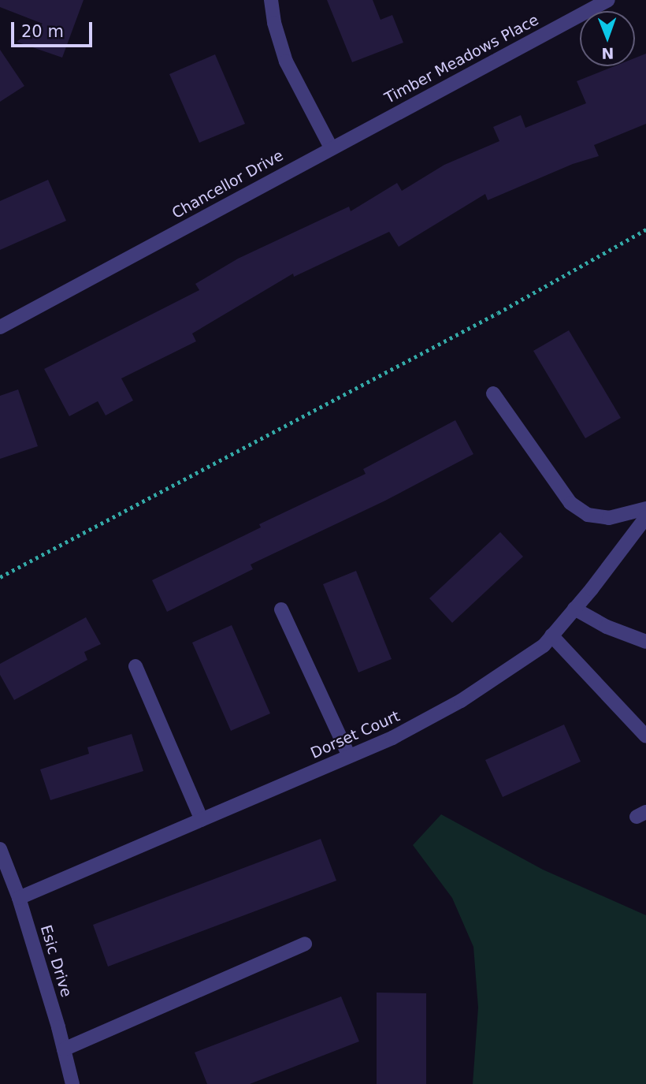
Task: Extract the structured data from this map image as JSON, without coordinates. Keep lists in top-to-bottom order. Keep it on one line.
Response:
{"streets":{"street":["Timber Meadows Place","Chancellor Drive","Dorset Court","Esic Drive"]},"crossings":[["Timber Meadows Place","Chancellor Drive"],["Dorset Court","Esic Drive"]],"scale_bar":"20 m","north":"bottom"}
